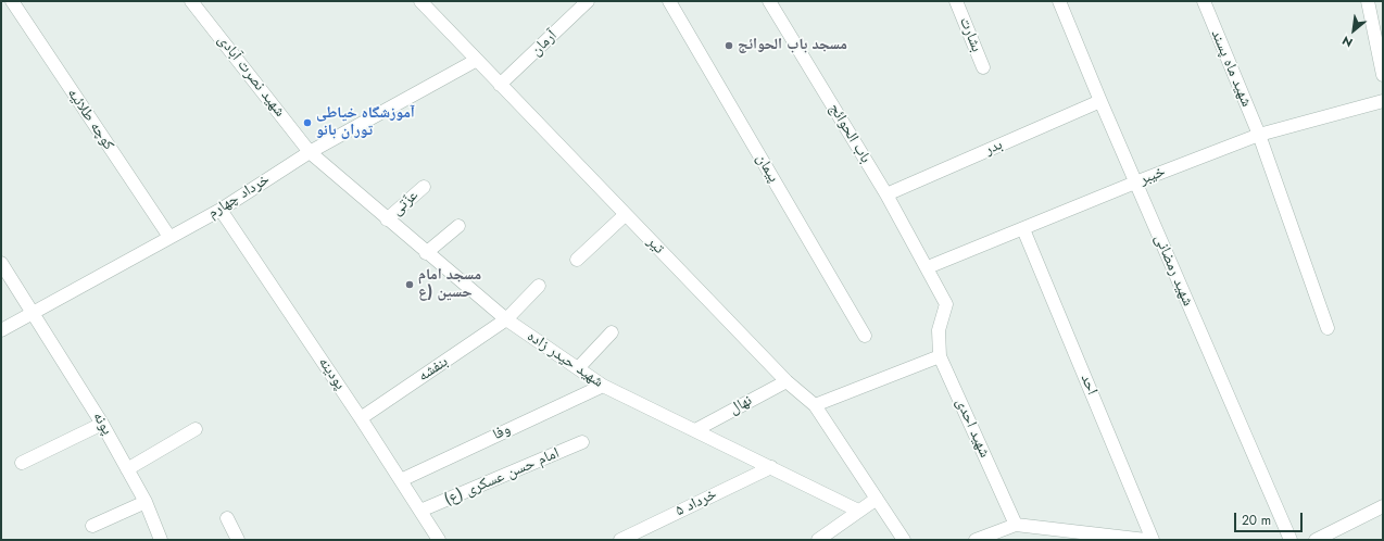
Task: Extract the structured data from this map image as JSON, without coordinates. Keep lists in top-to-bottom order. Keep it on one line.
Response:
{"streets":{"street":["بشارت","آرمان","شهید ماه پسند","شهید نصرت آبادی","کوچه طلائیه","باب الحوائج","بدر","پیمان","خیبر","خرداد چهارم","عزّتی","تیر","شهید رمضانی","شهید حیدر زاده","بنفشه","پودینه","احد","نهال","پونه","شهید احدی","وفا","امام حسن عسکری (ع)","خرداد ۵"]},"crossings":[["آرمان","تیر"],["شهید ماه پسند","خیبر"],["شهید نصرت آبادی","خرداد چهارم"],["شهید نصرت آبادی","شهید حیدر زاده"],["کوچه طلائیه","خرداد چهارم"],["باب الحوائج","بدر"],["باب الحوائج","خیبر"],["باب الحوائج","شهید احدی"],["بدر","شهید رمضانی"],["خیبر","شهید رمضانی"],["خیبر","احد"],["خرداد چهارم","تیر"],["خرداد چهارم","شهید حیدر زاده"],["خرداد چهارم","پودینه"],["خرداد چهارم","پونه"],["عزّتی","شهید حیدر زاده"],["تیر","نهال"],["شهید حیدر زاده","بنفشه"],["شهید حیدر زاده","نهال"],["شهید حیدر زاده","وفا"],["شهید حیدر زاده","خرداد ۵"],["بنفشه","پودینه"],["پودینه","وفا"],["پودینه","امام حسن عسکری (ع)"]],"places":["مسجد باب الحوائج","آموزشگاه خیاطی توران بانو","مسجد امام حسین (ع"],"scale_bar":"20 m","north":"bottom left"}
